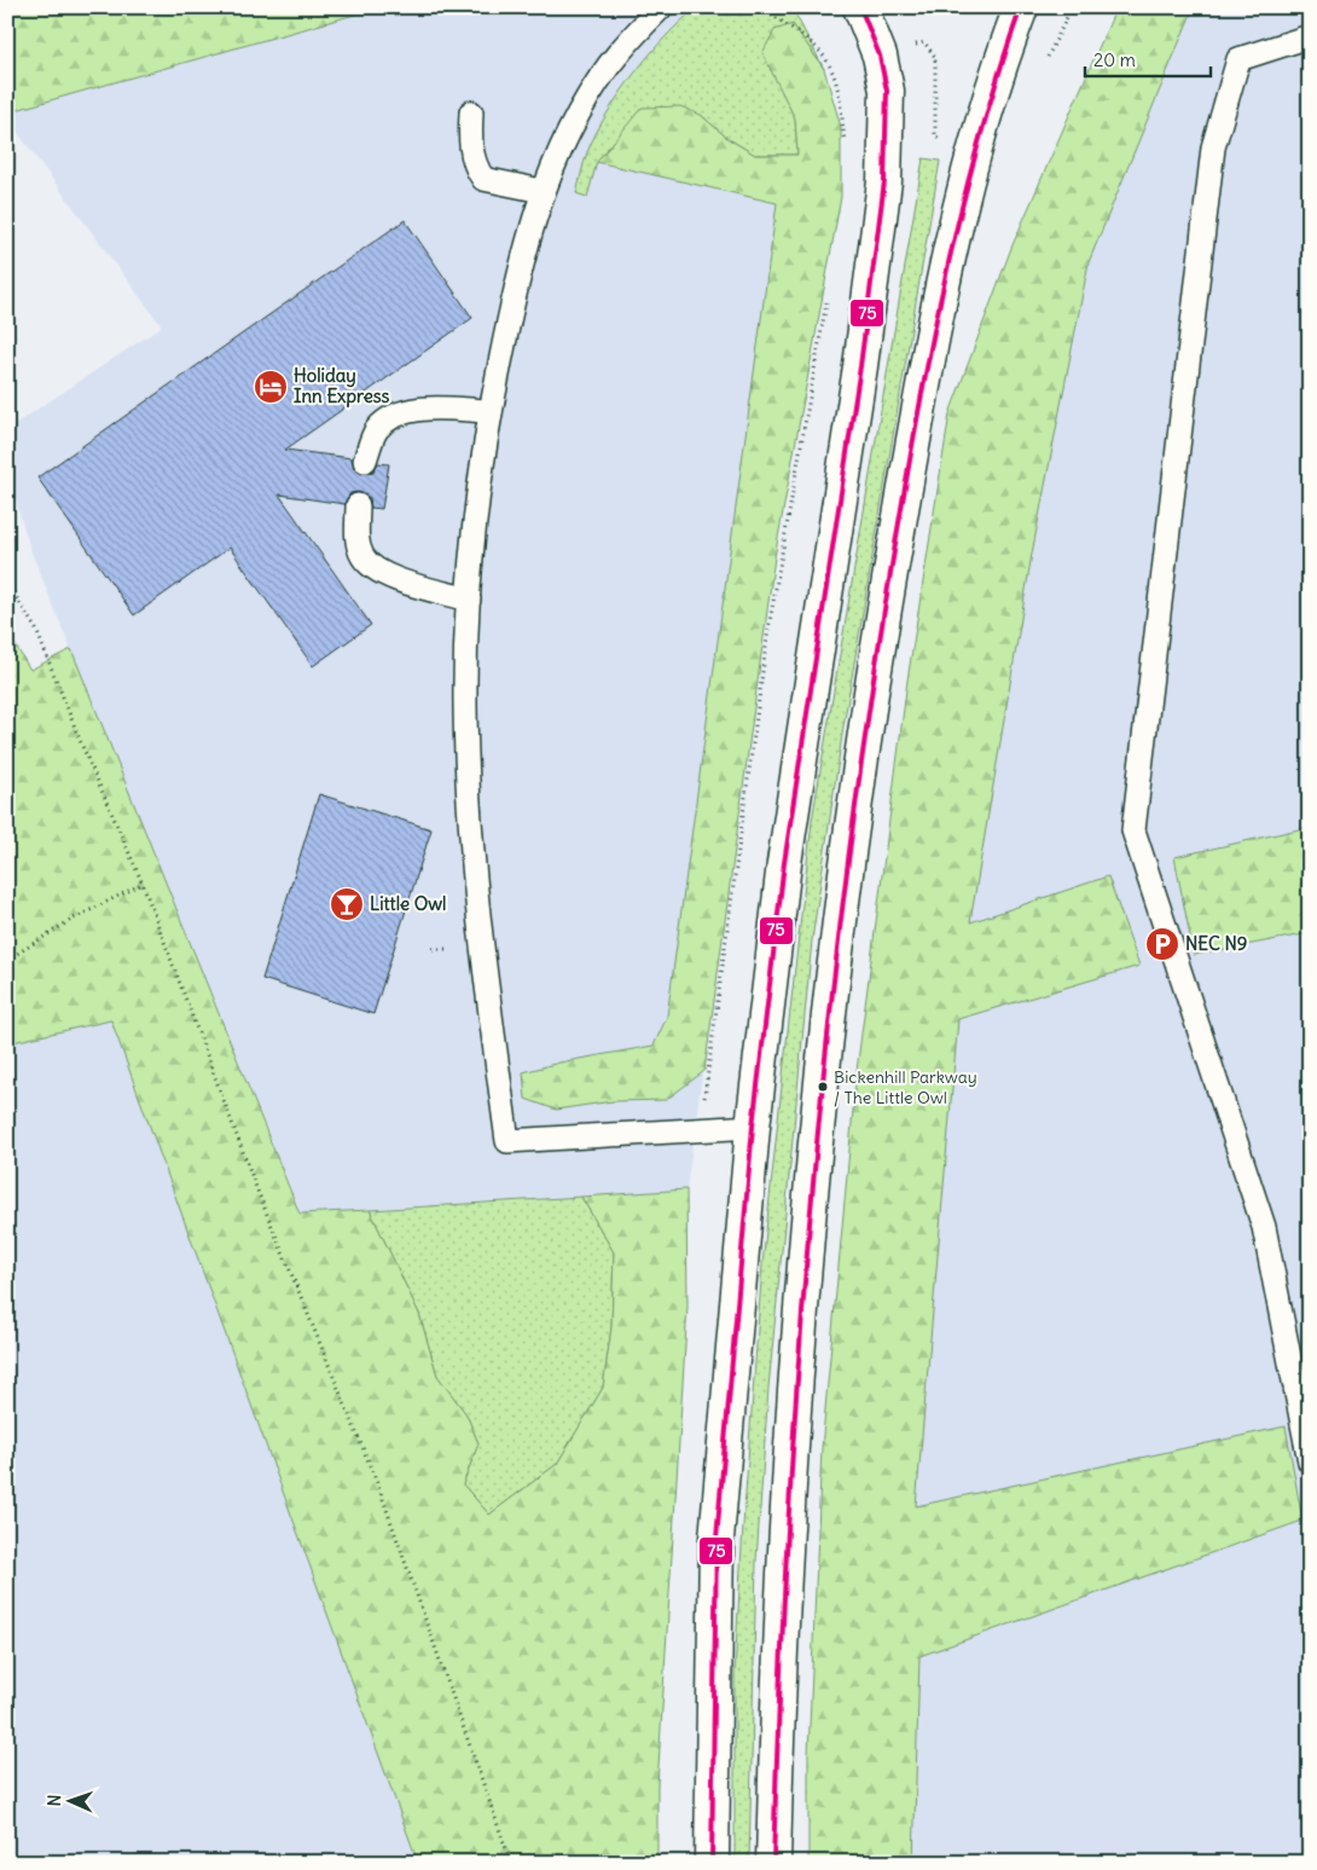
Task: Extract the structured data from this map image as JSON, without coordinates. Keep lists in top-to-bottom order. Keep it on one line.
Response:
{"places":{"hotel":["Holiday Inn Express"],"bar":["Little Owl"],"parking":["NEC N9"],"other":["Bickenhill Parkway / The Little Owl"]},"lines":["transit line 75"],"scale_bar":"20 m","north":"left"}
